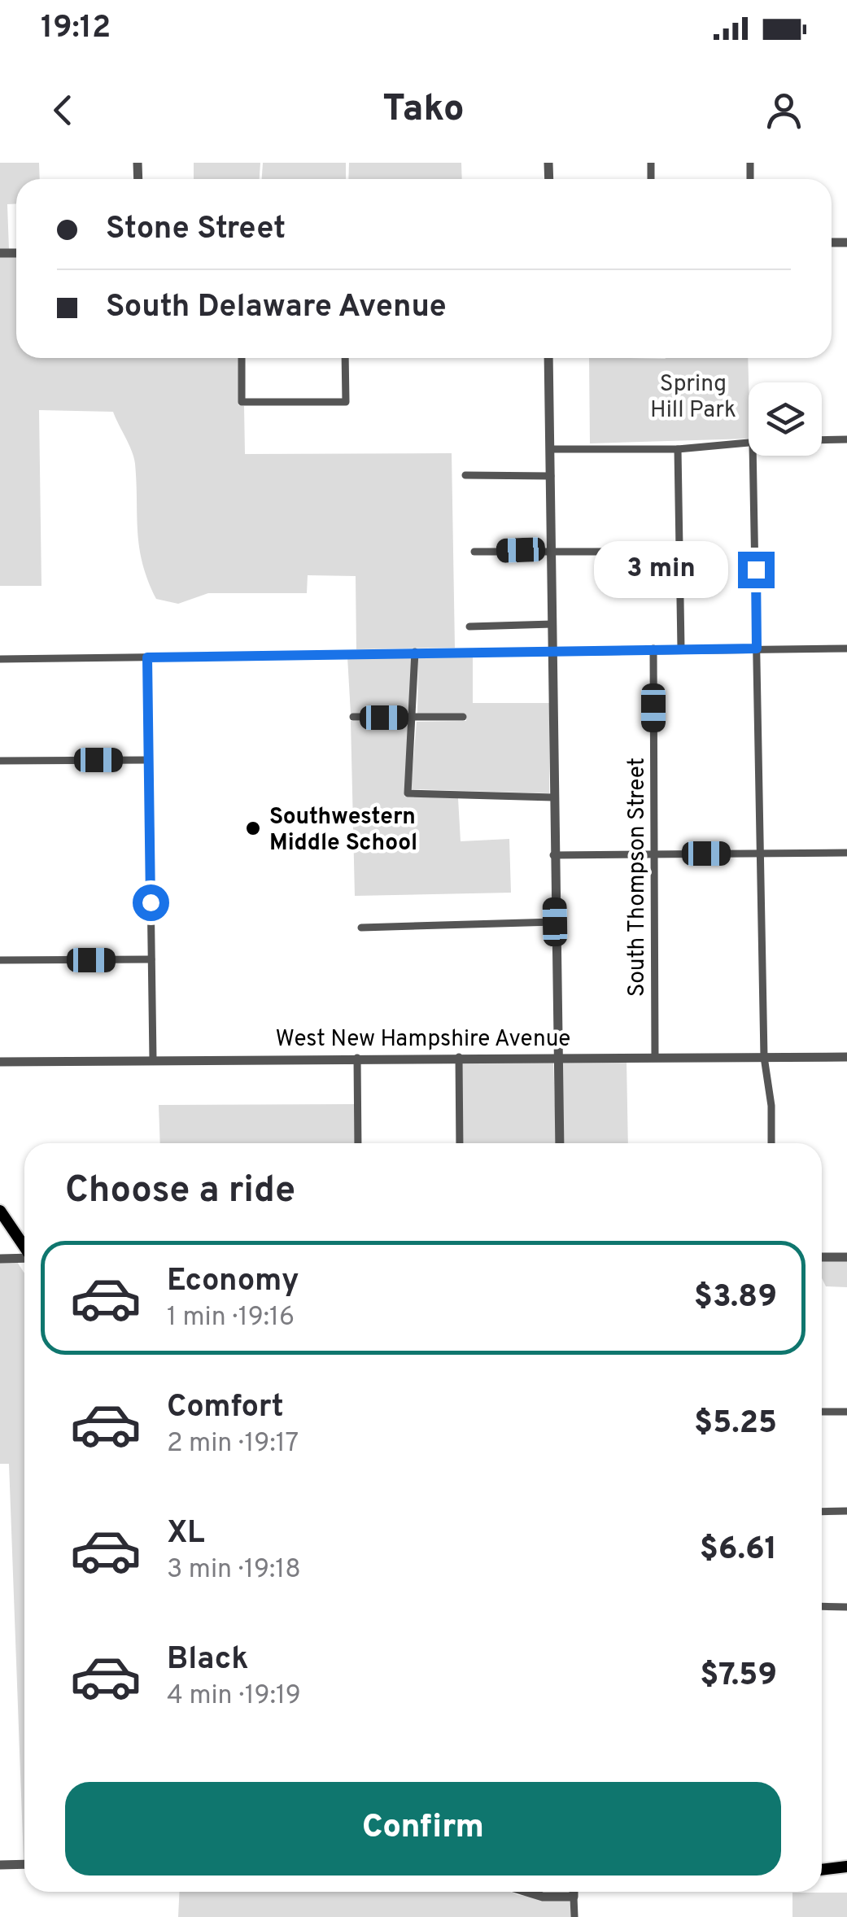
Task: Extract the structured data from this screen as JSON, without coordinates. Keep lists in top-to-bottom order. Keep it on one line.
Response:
{"streets":{"street":["South Thompson Street","West New Hampshire Avenue"]},"crossings":[["South Thompson Street","West New Hampshire Avenue"]],"parks":["Spring Hill Park"],"places":["Southwestern Middle School"],"page":{"status":"19:12","header":"Tako","banner":["Stone Street","South Delaware Avenue"],"bubble":"3 min","heading":"Choose a ride","list":[{"name":"Economy","note":"1 min · 19:16","value":"$3.89"},{"name":"Comfort","note":"2 min · 19:17","value":"$5.25"},{"name":"XL","note":"3 min · 19:18","value":"$6.61"},{"name":"Black","note":"4 min · 19:19","value":"$7.59"}],"buttons":"Confirm"}}
